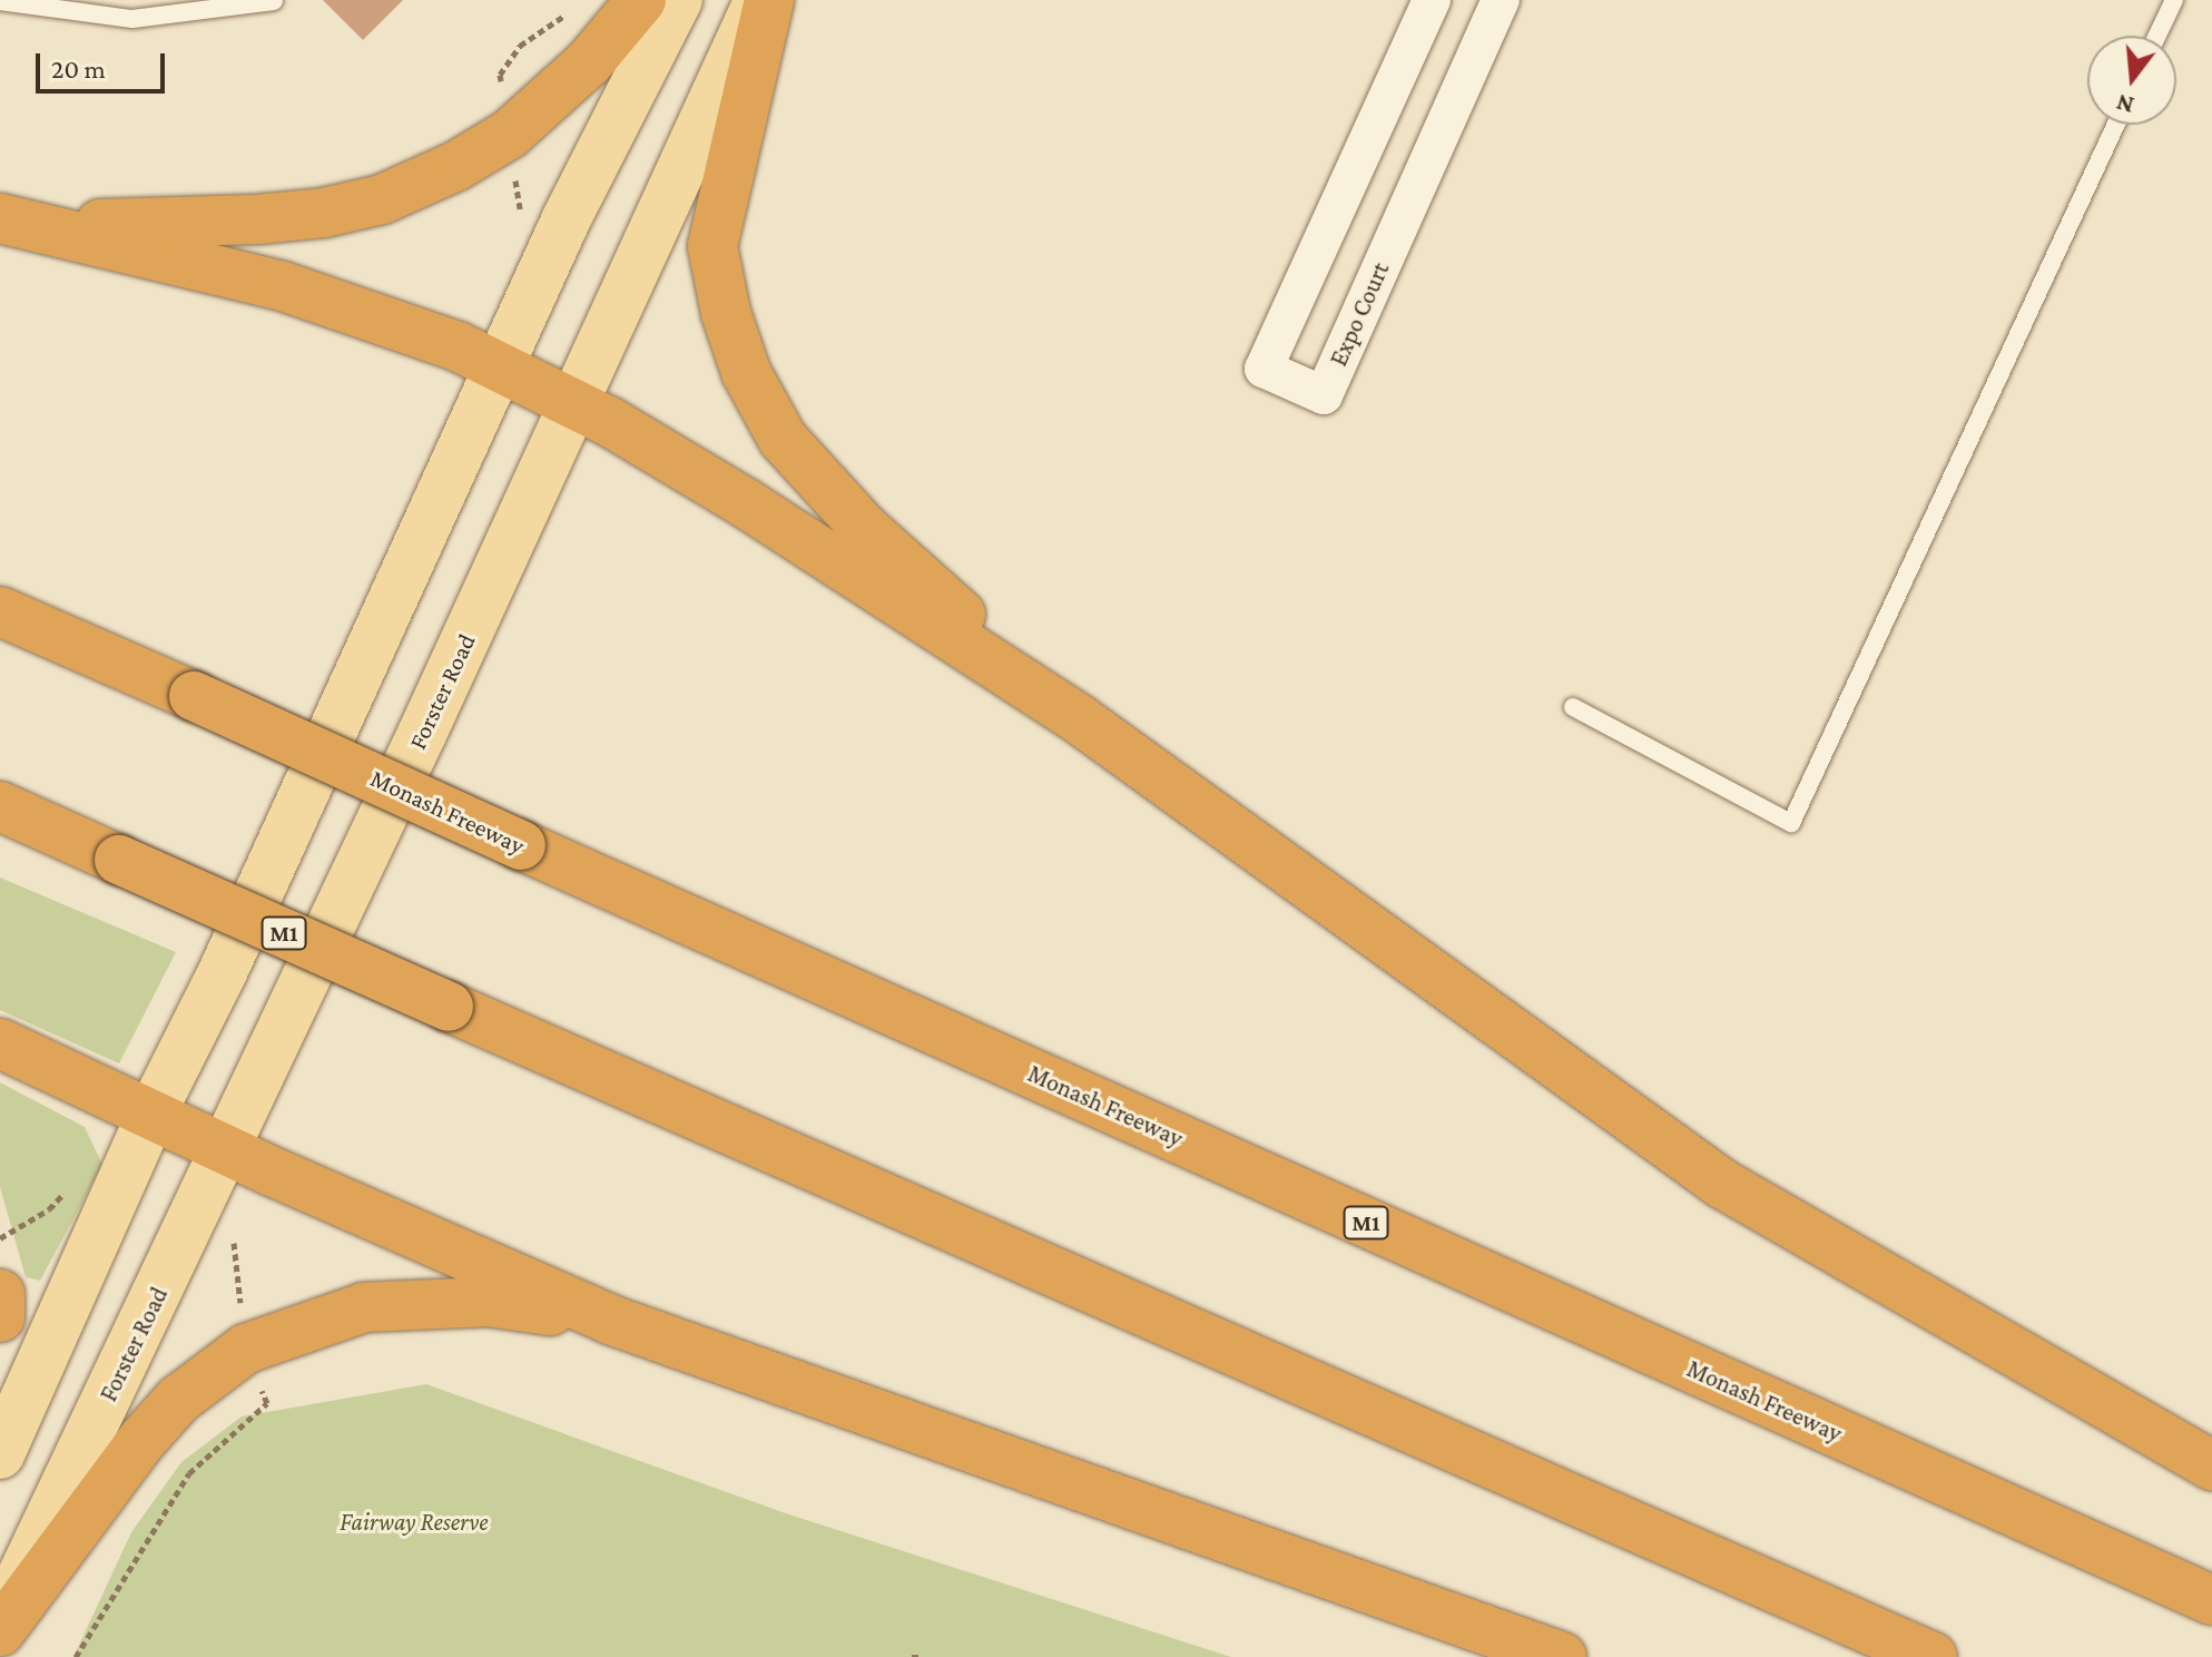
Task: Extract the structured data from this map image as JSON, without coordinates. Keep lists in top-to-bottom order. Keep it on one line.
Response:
{"streets":{"highway":["Monash Freeway","M1"],"main road":["Forster Road"],"street":["Expo Court"]},"parks":["Fairway Reserve"],"scale_bar":"20 m","north":"bottom"}
